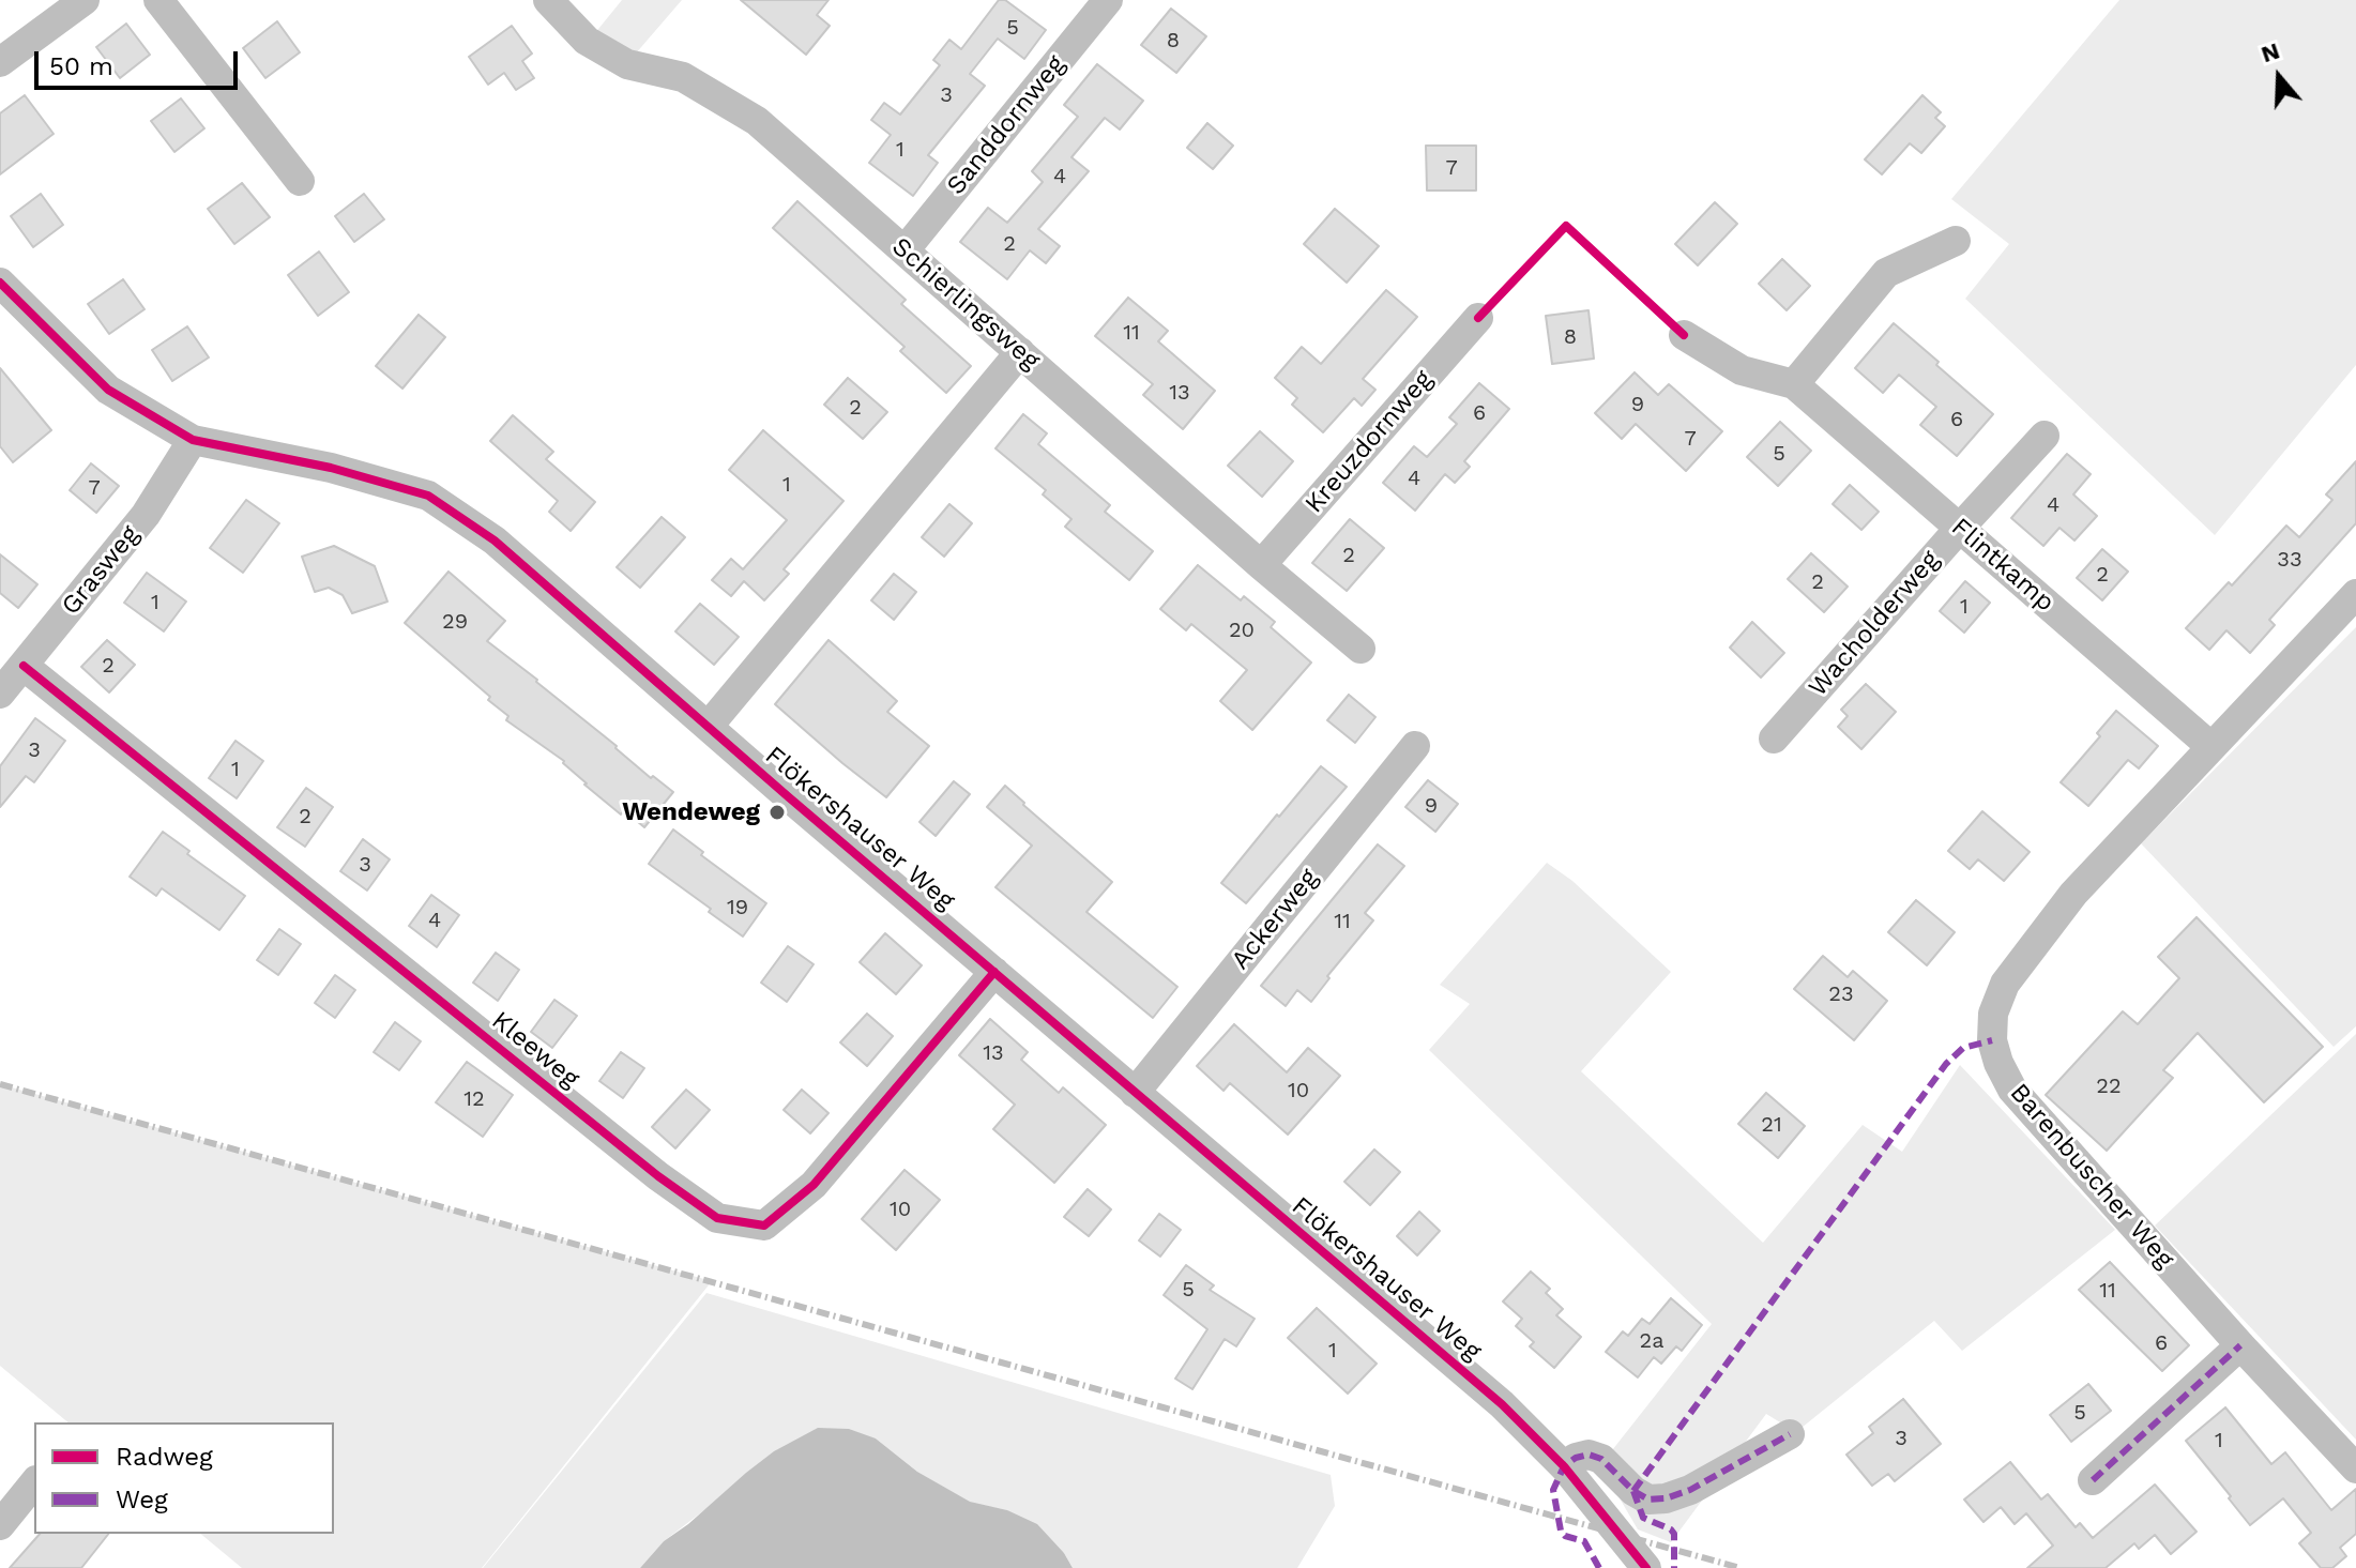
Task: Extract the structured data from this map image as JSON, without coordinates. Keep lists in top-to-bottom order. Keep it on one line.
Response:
{"streets":{"street":["Sanddornweg","Schierlingsweg","Kreuzdornweg","Flintkamp","Grasweg","Wacholderweg","Flökershauser Weg","Ackerweg","Kleeweg","Barenbuscher Weg"]},"crossings":[["Sanddornweg","Schierlingsweg"],["Schierlingsweg","Kreuzdornweg"],["Flintkamp","Wacholderweg"],["Flintkamp","Barenbuscher Weg"],["Grasweg","Flökershauser Weg"],["Grasweg","Kleeweg"],["Flökershauser Weg","Ackerweg"],["Flökershauser Weg","Kleeweg"]],"places":["Wendeweg"],"house_numbers":["5","8","3","1","7","4","2","11","8","13","9","2","6","6","7","5","4","1","7","4","2","33","2","2","1","1","29","20","2","3","1","9","2","3","19","4","11","23","13","22","10","12","21","10","5","11","2a","6","1","5","3","1"],"legend":["Radweg","Weg"],"scale_bar":"50 m","north":"top"}
